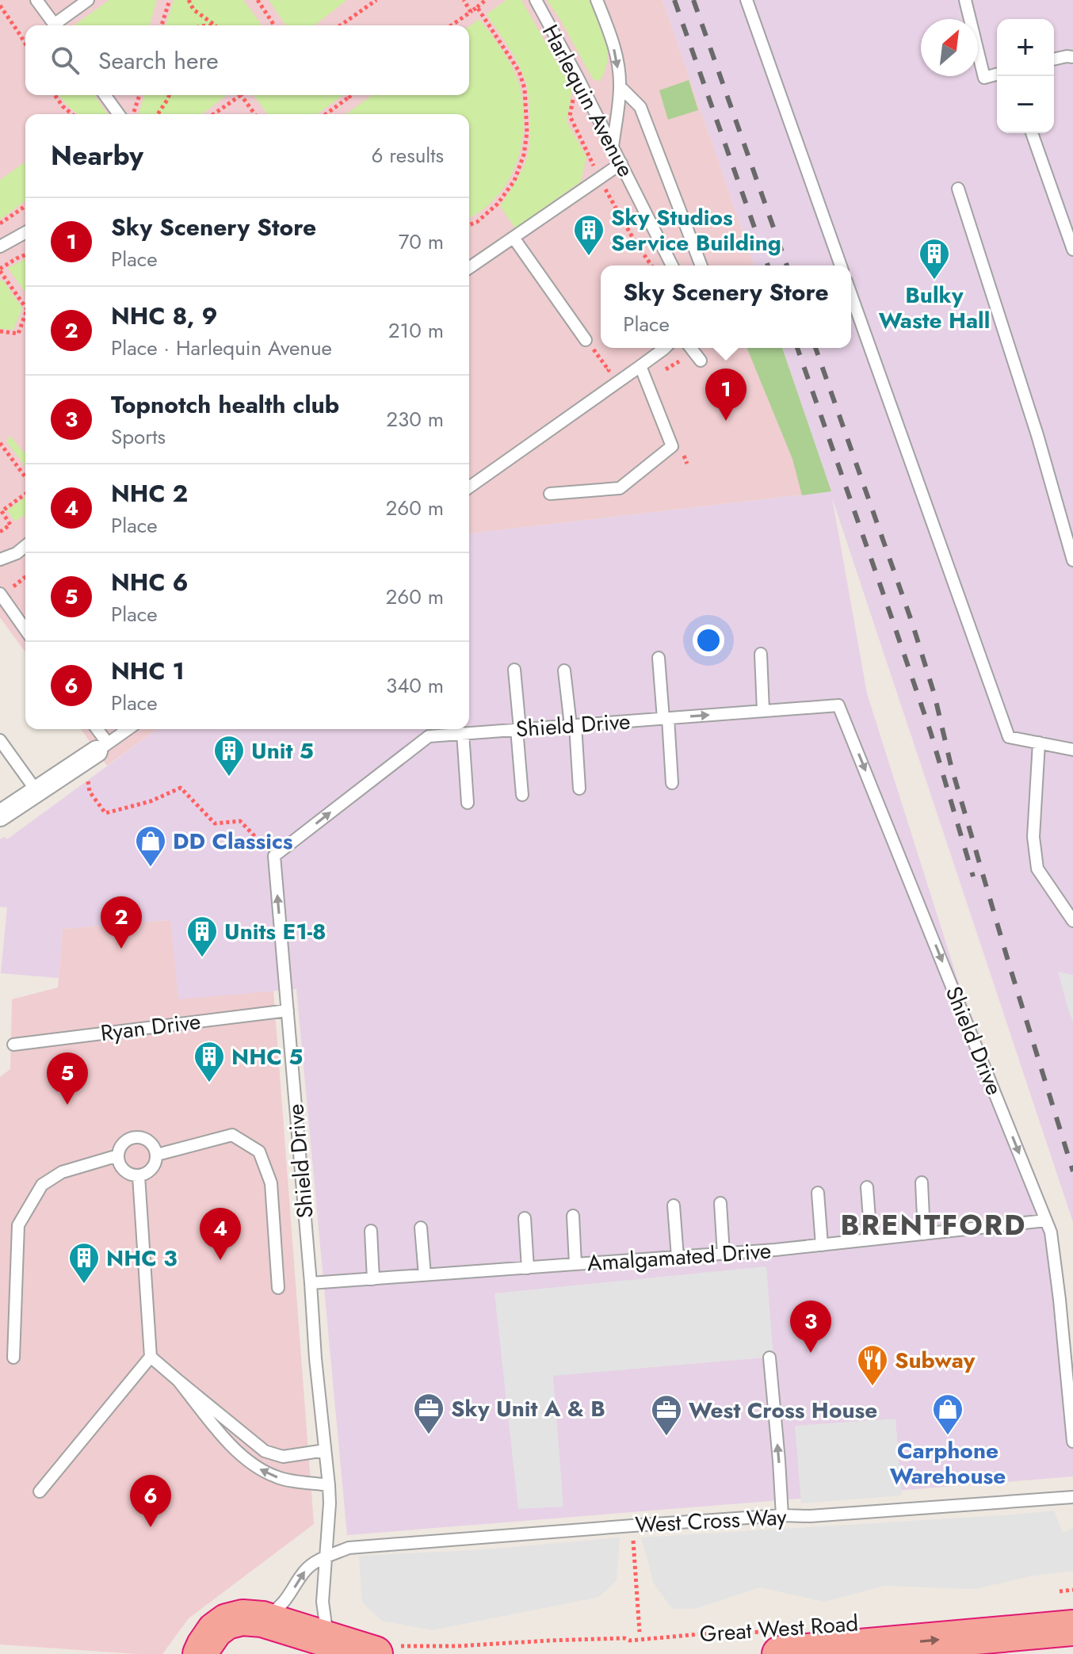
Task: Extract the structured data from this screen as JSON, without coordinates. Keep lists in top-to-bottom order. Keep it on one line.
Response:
{"streets":{"highway":["Great West Road"],"lane":["Harlequin Avenue","Shield Drive","Ryan Drive","Amalgamated Drive","West Cross Way"]},"crossings":[["Shield Drive","Ryan Drive"],["Shield Drive","Amalgamated Drive"],["Shield Drive","West Cross Way"]],"one_way":["Great West Road"],"districts":["BRENTFORD"],"places":{"building":["Sky Studios Service Building","Bulky Waste Hall","Unit 5","Units E1-8","NHC 5","NHC 3"],"shop":["DD Classics","Carphone Warehouse"],"restaurant":["Subway"],"office":["Sky Unit A & B","West Cross House"]},"north":"top right","page":{"map_buttons":["+","−"],"search":"Search here","heading":["Nearby","6 results"],"list":[{"mark":"1","name":"Sky Scenery Store","note":"Place","value":"70 m"},{"mark":"2","name":"NHC 8, 9","note":"Place · Harlequin Avenue","value":"210 m"},{"mark":"3","name":"Topnotch health club","note":"Sports","value":"230 m"},{"mark":"4","name":"NHC 2","note":"Place","value":"260 m"},{"mark":"5","name":"NHC 6","note":"Place","value":"260 m"},{"mark":"6","name":"NHC 1","note":"Place","value":"340 m"}],"popup":["Sky Scenery Store","Place"],"pins":["1","2","5","4","3","6"]}}
